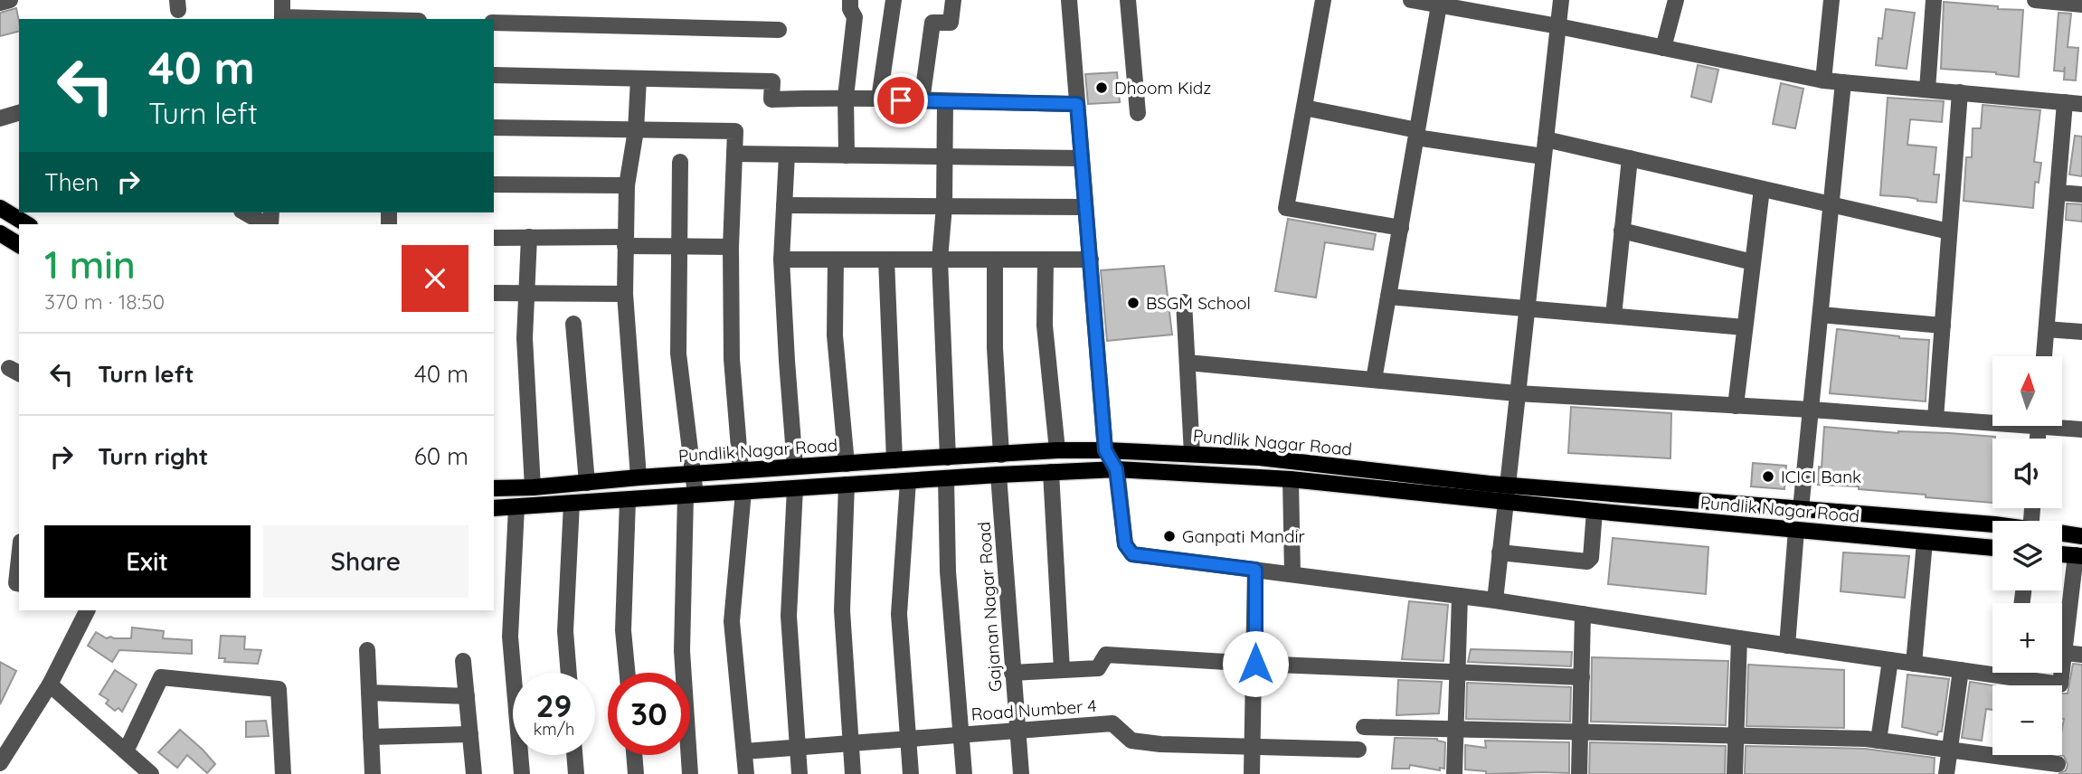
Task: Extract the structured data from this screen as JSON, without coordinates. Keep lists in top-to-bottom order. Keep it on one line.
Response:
{"streets":{"main road":["Pundlik Nagar Road"],"street":["Gajanan Nagar Road","Road Number 4"]},"crossings":[["Pundlik Nagar Road","Gajanan Nagar Road"],["Gajanan Nagar Road","Road Number 4"]],"places":["Dhoom Kidz","BSGM School","ICICI Bank","Ganpati Mandir"],"north":"top","page":{"turn":["40 m","Turn left"],"then":"Then","heading":["1 min","370 m · 18:50"],"list":[{"name":"Turn left","value":"40 m"},{"name":"Turn right","value":"60 m"}],"map_buttons":["+","−"],"buttons":["Exit","Share"],"speed":"29 km/h","limit":"30"}}
